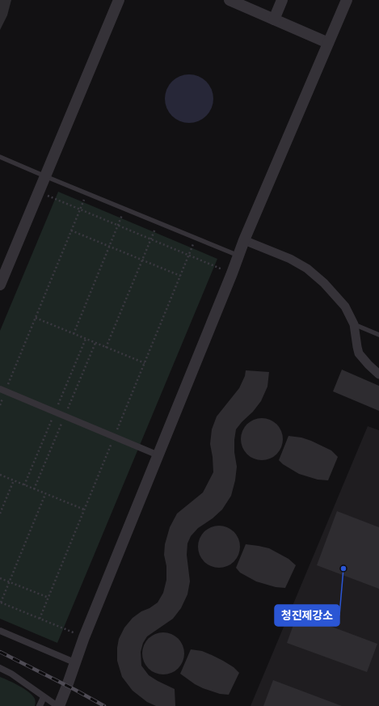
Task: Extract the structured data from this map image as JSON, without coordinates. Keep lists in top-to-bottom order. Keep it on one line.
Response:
{"places":["청진제강소"]}
